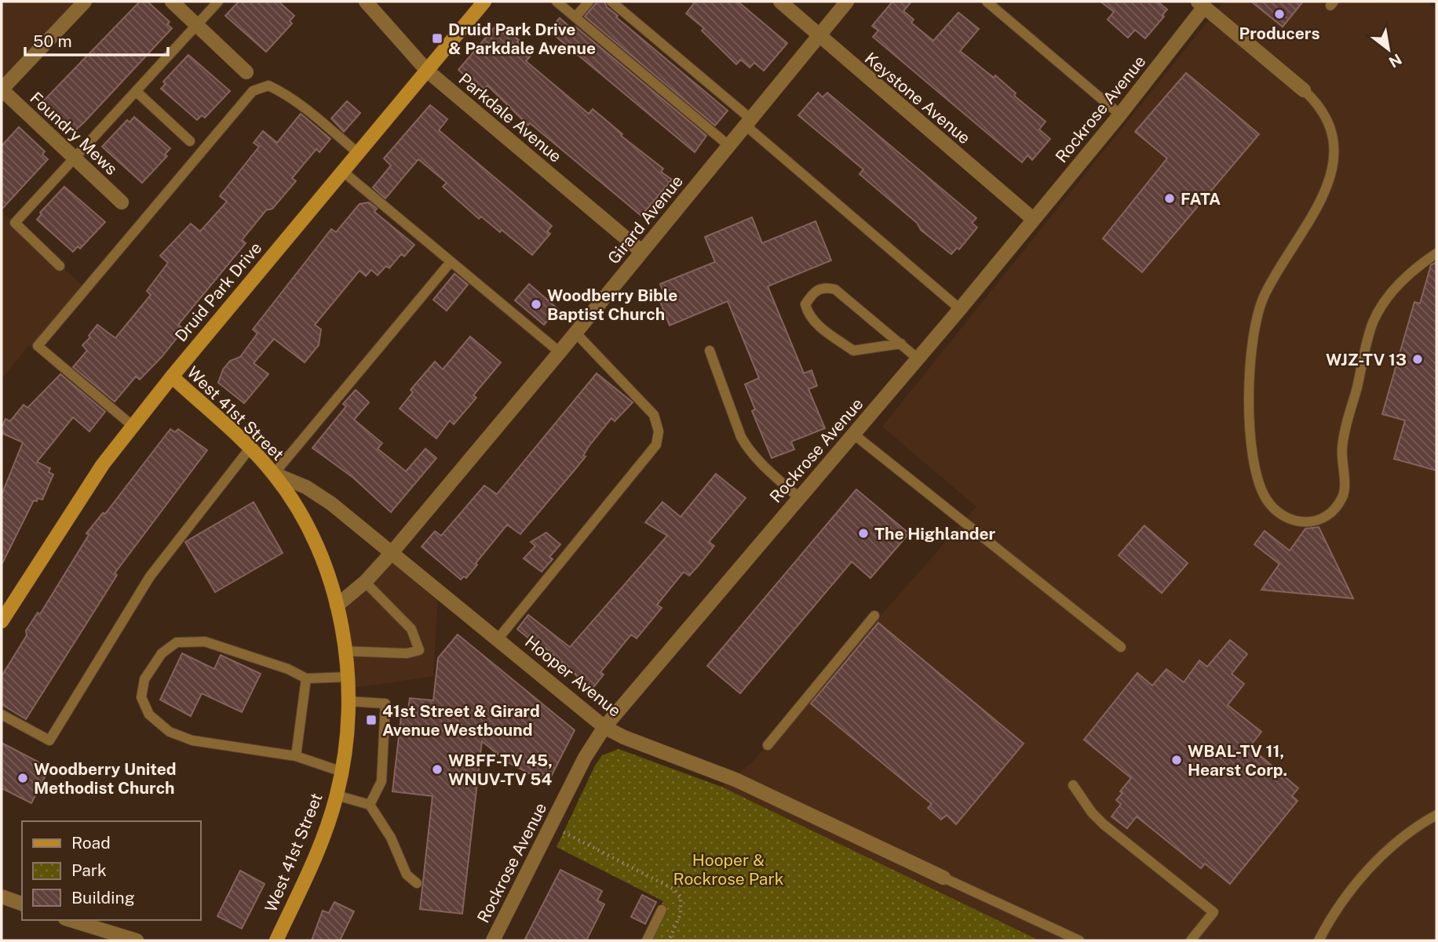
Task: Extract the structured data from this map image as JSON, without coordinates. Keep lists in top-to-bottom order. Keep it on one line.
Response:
{"streets":{"main road":["Druid Park Drive","West 41st Street"],"street":["Keystone Avenue","Rockrose Avenue","Parkdale Avenue","Foundry Mews","Girard Avenue","Hooper Avenue"]},"crossings":[["Keystone Avenue","Rockrose Avenue"],["Keystone Avenue","Girard Avenue"],["Rockrose Avenue","Hooper Avenue"],["Parkdale Avenue","Girard Avenue"],["Parkdale Avenue","Druid Park Drive"],["Girard Avenue","West 41st Street"],["Girard Avenue","Hooper Avenue"],["Druid Park Drive","West 41st Street"],["West 41st Street","Hooper Avenue"]],"parks":["Hooper & Rockrose Park"],"places":{"other":["Producers","FATA","Woodberry Bible Baptist Church","WJZ-TV 13","The Highlander","WBAL-TV 11, Hearst Corp.","WBFF-TV 45, WNUV-TV 54","Woodberry United Methodist Church"],"transit":["Druid Park Drive & Parkdale Avenue","41st Street & Girard Avenue Westbound"]},"legend":["Road","Park","Building"],"scale_bar":"50 m","north":"bottom right"}
